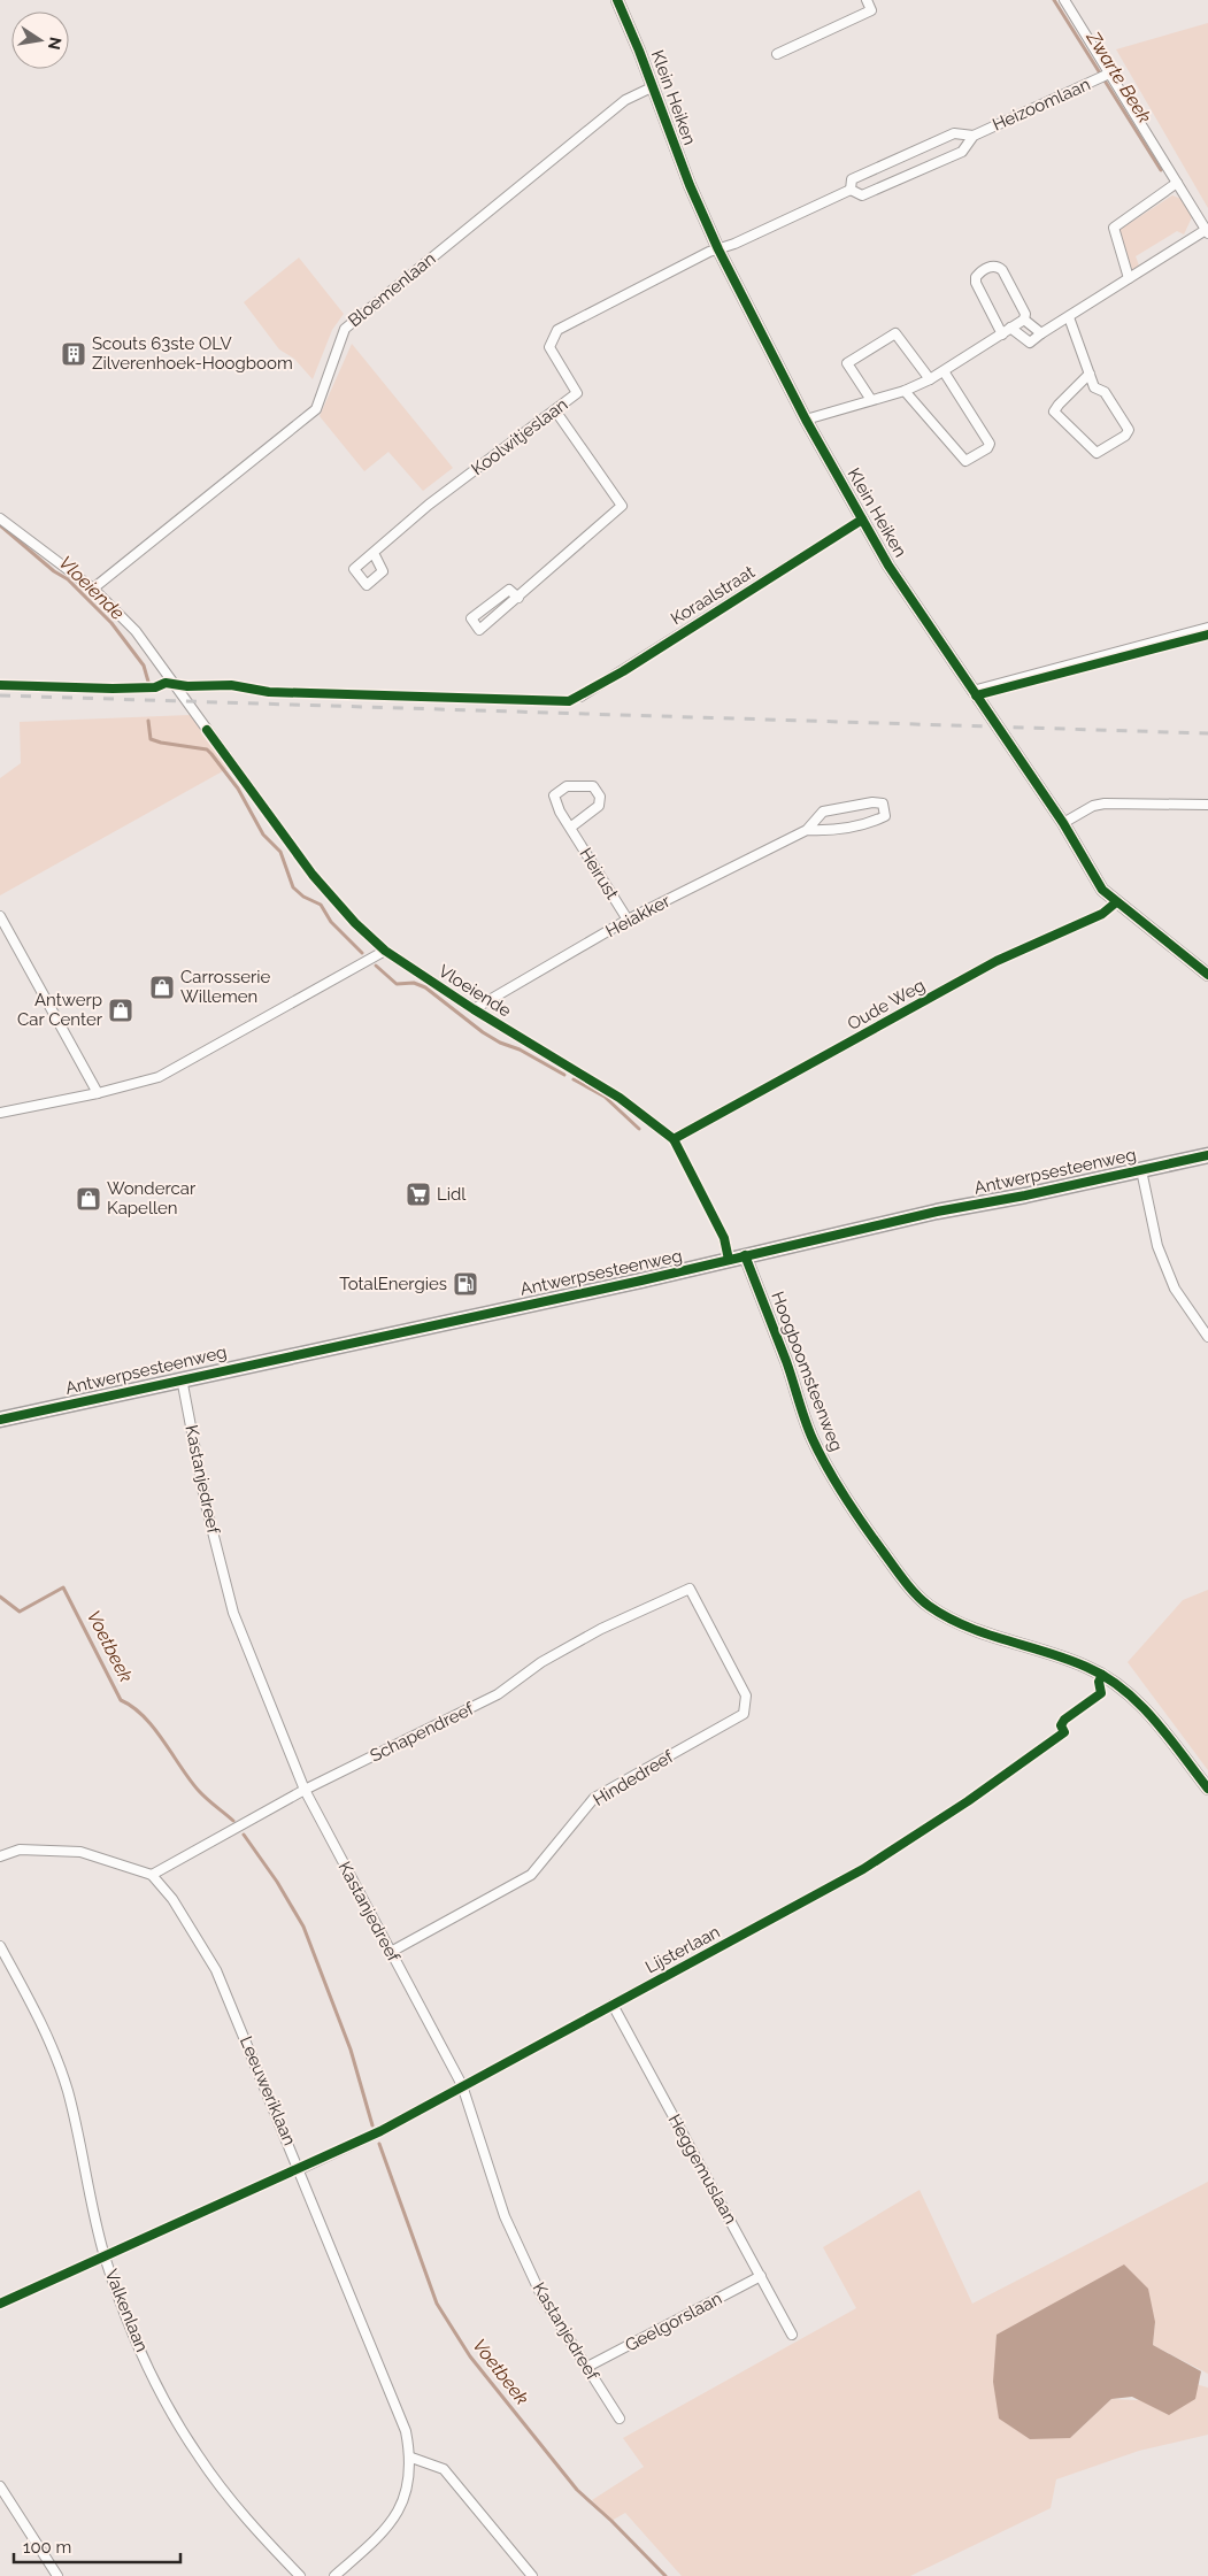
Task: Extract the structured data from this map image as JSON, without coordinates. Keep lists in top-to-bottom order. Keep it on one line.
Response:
{"streets":{"main road":["Antwerpsesteenweg"],"street":["Klein Heiken","Heizoomlaan","Bloemenlaan","Koolwitjeslaan","Koraalstraat","Heirust","Heiakker","Vloeiende","Oude Weg","Hoogboomsteenweg","Kastanjedreef","Schapendreef","Hindedreef","Lijsterlaan","Leeuweriklaan","Heggemuslaan","Valkenlaan","Geelgorslaan"]},"crossings":[["Klein Heiken","Heizoomlaan"],["Klein Heiken","Bloemenlaan"],["Klein Heiken","Koolwitjeslaan"],["Klein Heiken","Koraalstraat"],["Klein Heiken","Oude Weg"],["Heizoomlaan","Koolwitjeslaan"],["Bloemenlaan","Vloeiende"],["Heirust","Heiakker"],["Heiakker","Vloeiende"],["Vloeiende","Oude Weg"],["Vloeiende","Antwerpsesteenweg"],["Antwerpsesteenweg","Hoogboomsteenweg"],["Antwerpsesteenweg","Kastanjedreef"],["Kastanjedreef","Schapendreef"],["Kastanjedreef","Hindedreef"],["Kastanjedreef","Lijsterlaan"],["Kastanjedreef","Geelgorslaan"],["Schapendreef","Hindedreef"],["Schapendreef","Leeuweriklaan"],["Lijsterlaan","Leeuweriklaan"],["Lijsterlaan","Heggemuslaan"],["Heggemuslaan","Geelgorslaan"]],"water":["Zwarte Beek","Vloeiende","Voetbeek"],"places":{"building":["Scouts 63ste OLV Zilverenhoek-Hoogboom"],"shop":["Carrosserie Willemen","Antwerp Car Center","Wondercar Kapellen"],"supermarket":["Lidl"],"fuel station":["TotalEnergies"]},"scale_bar":"100 m","north":"right"}
